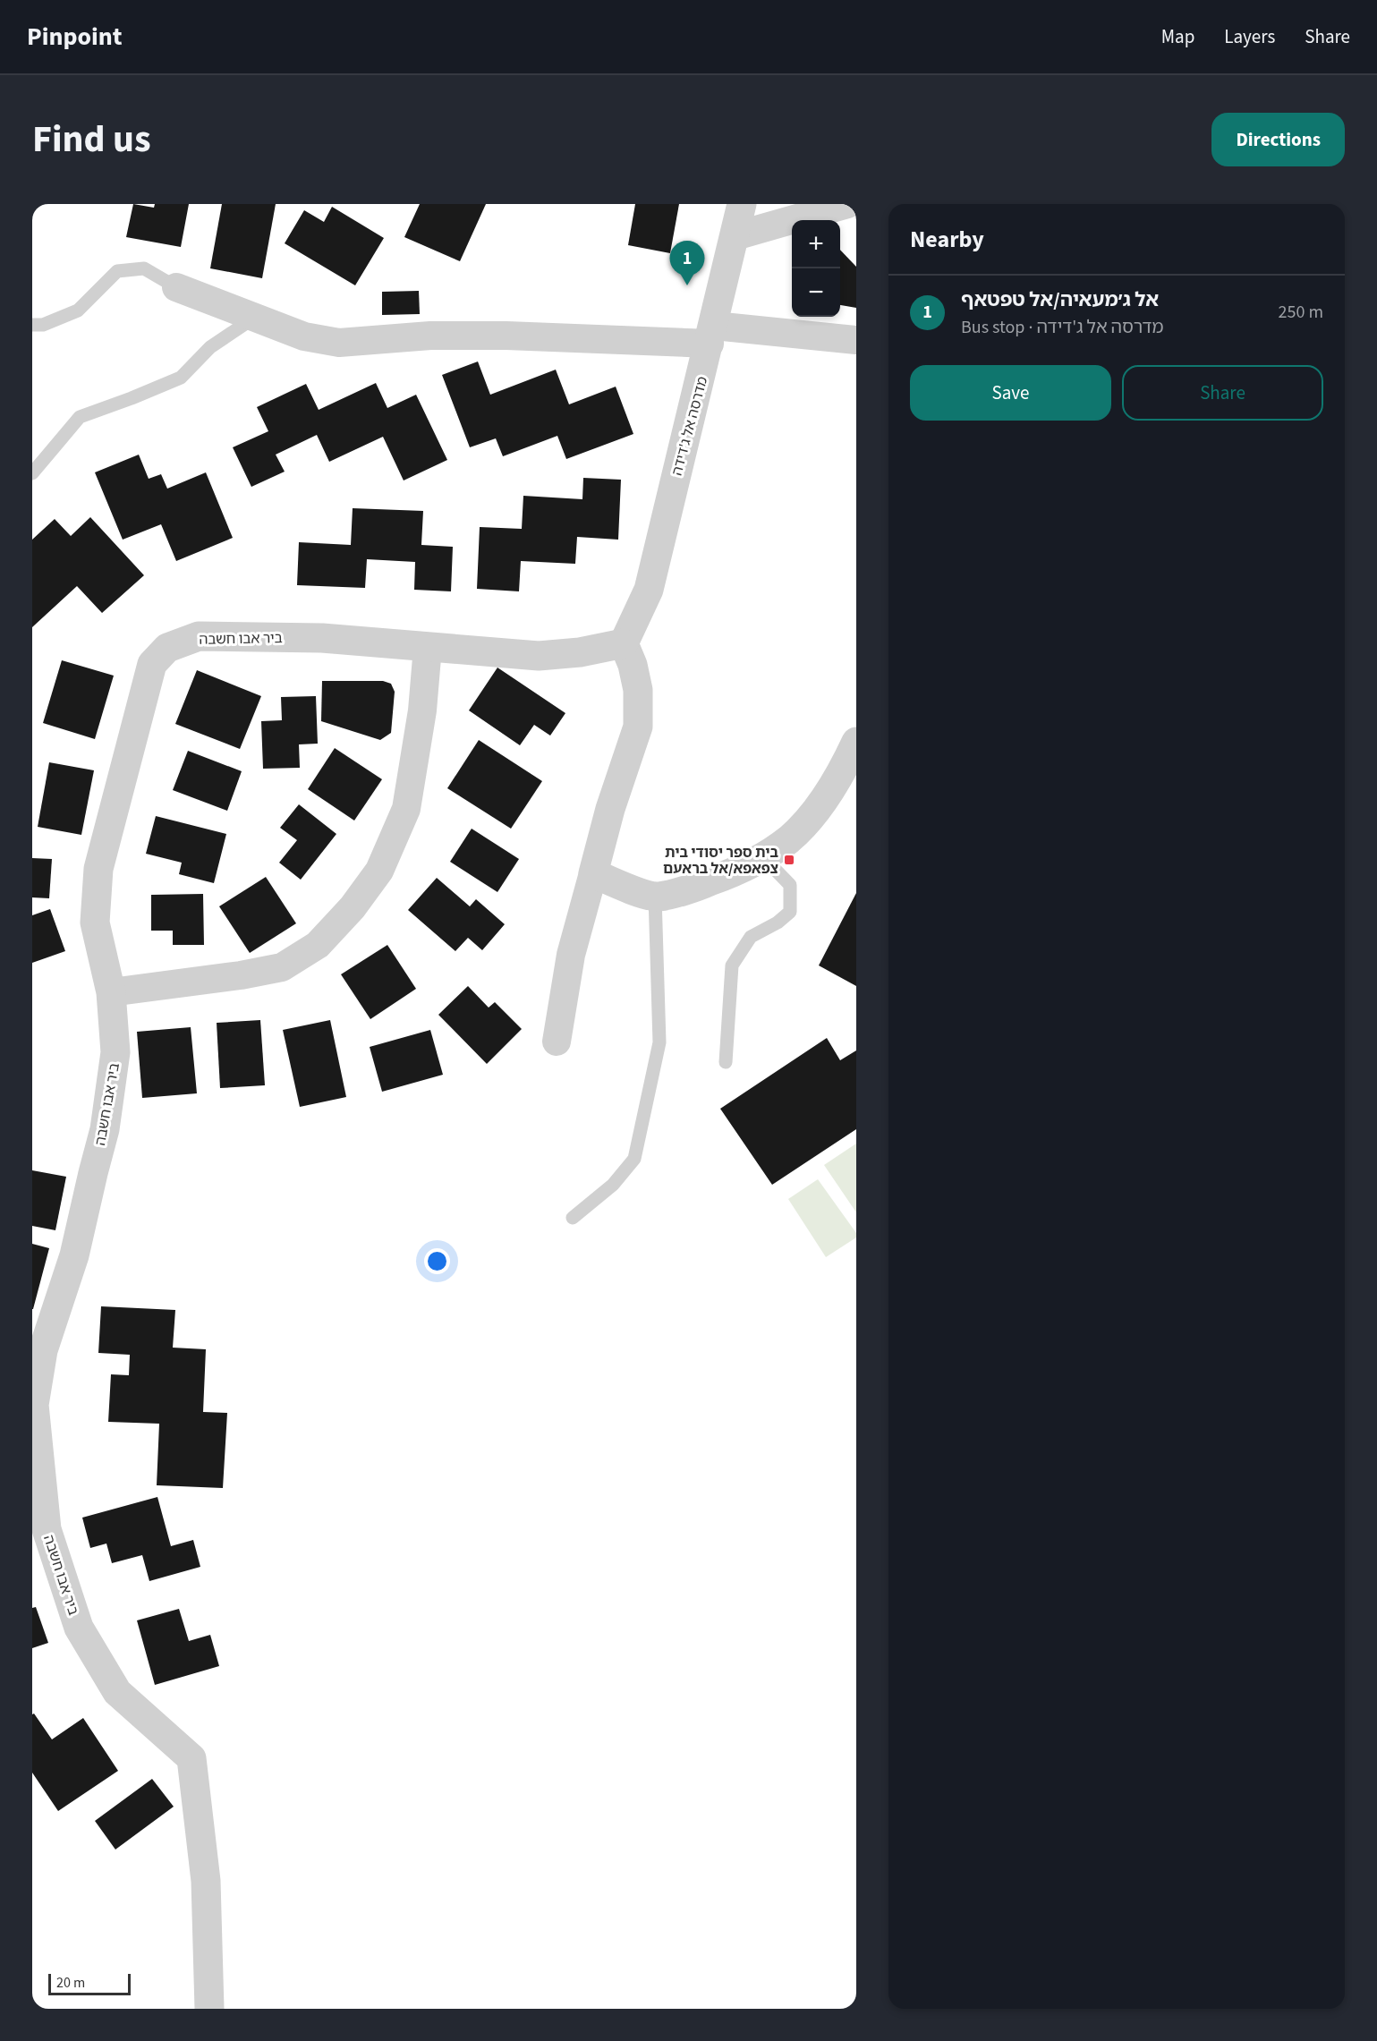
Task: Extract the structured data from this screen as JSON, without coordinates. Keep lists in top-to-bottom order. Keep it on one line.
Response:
{"streets":{"street":["מדרסה אל ג'דידה","ביר אבו חשבה"]},"crossings":[["מדרסה אל ג'דידה","ביר אבו חשבה"]],"places":{"transit":["בית ספר יסודי בית צפאפא/אל בראעם"]},"scale_bar":"20 m","page":{"header":"Pinpoint","nav":["Map","Layers","Share"],"title":"Find us","buttons":["Directions",["Save","Share"]],"heading":"Nearby","map_buttons":["+","−"],"pins":"1","list":[{"mark":"1","name":"אל ג׳מעאיה/אל טפטאף","note":"Bus stop · מדרסה אל ג'דידה","value":"250 m"}],"scale":"20 m"}}
